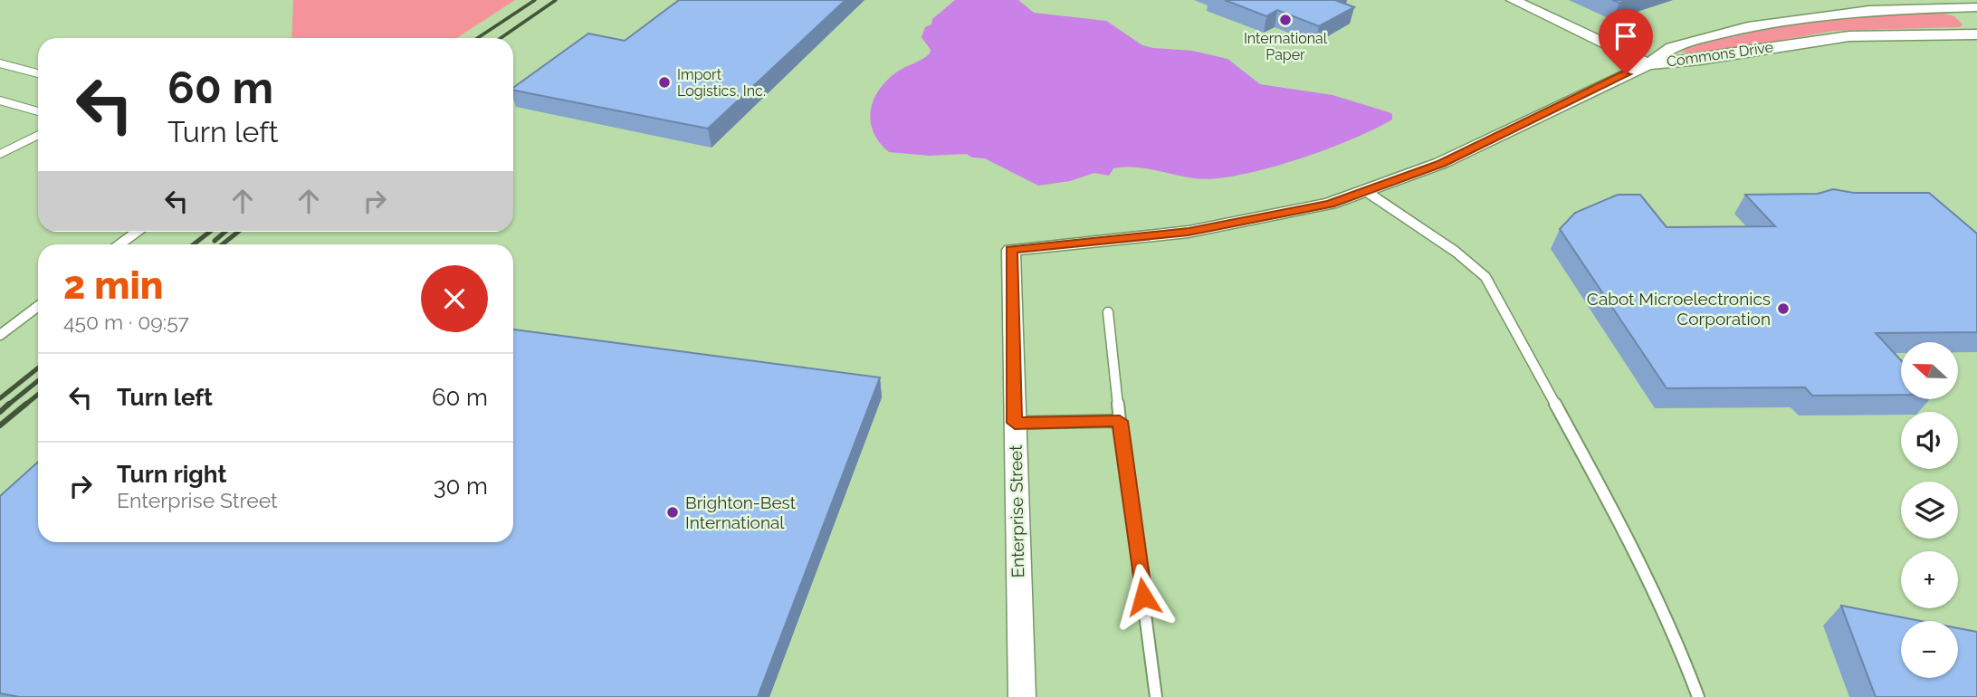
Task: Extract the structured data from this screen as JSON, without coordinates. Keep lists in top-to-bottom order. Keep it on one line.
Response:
{"streets":{"street":["Commons Drive","Enterprise Street"]},"places":["International Paper","Import Logistics, Inc.","Cabot Microelectronics Corporation","Brighton-Best International"],"north":"left","page":{"turn":["60 m","Turn left"],"heading":["2 min","450 m · 09:57"],"map_buttons":["+","−"],"list":[{"name":"Turn left","value":"60 m"},{"name":"Turn right","note":"Enterprise Street","value":"30 m"}]}}
